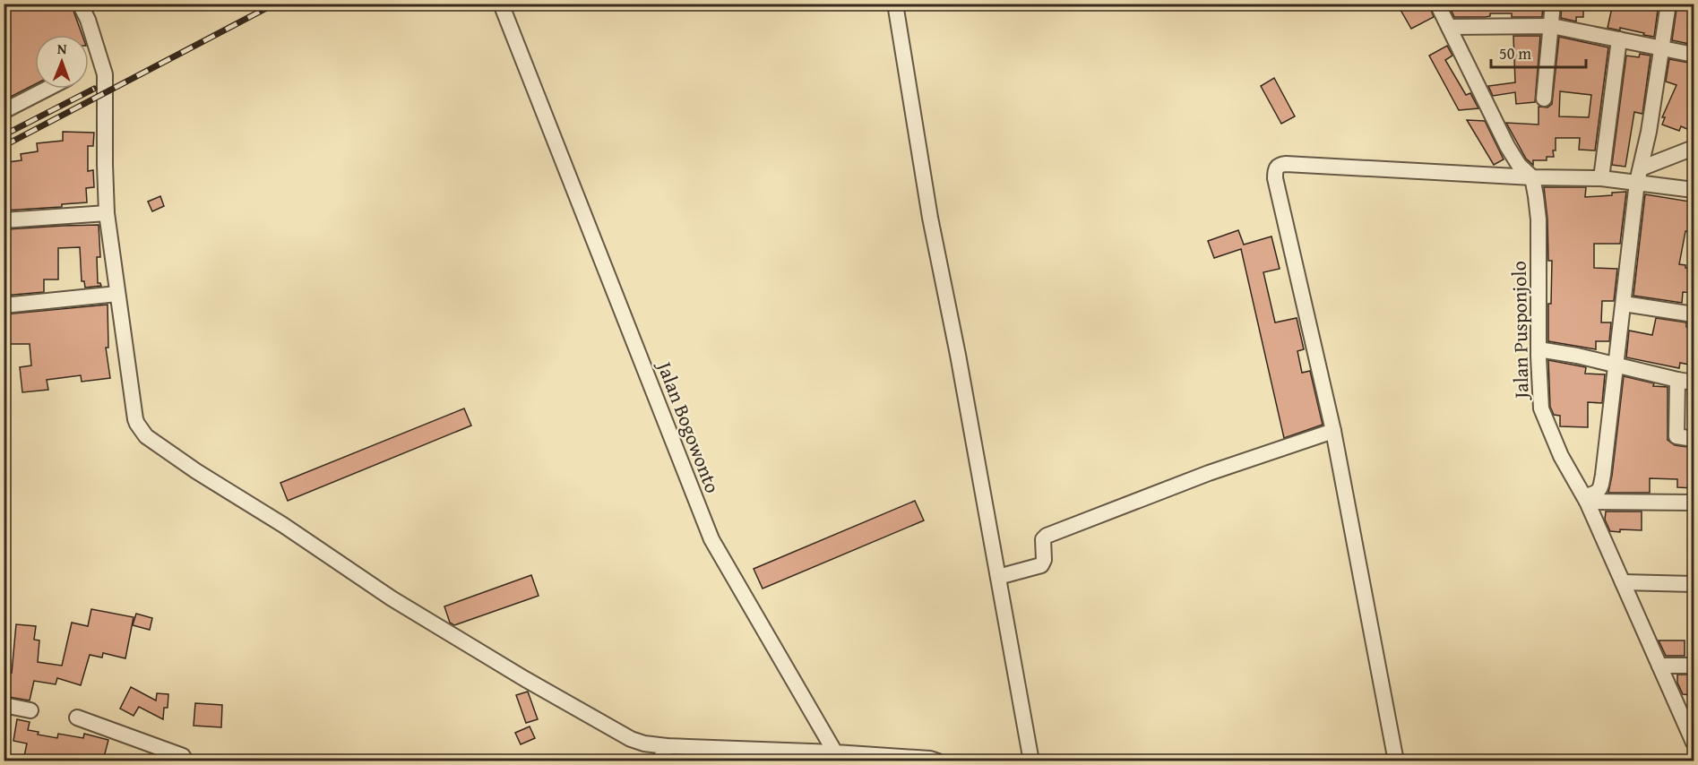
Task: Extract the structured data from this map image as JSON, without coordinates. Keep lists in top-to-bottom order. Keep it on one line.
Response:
{"streets":{"street":["Jalan Pusponjolo","Jalan Bogowonto"]},"scale_bar":"50 m","north":"top"}
